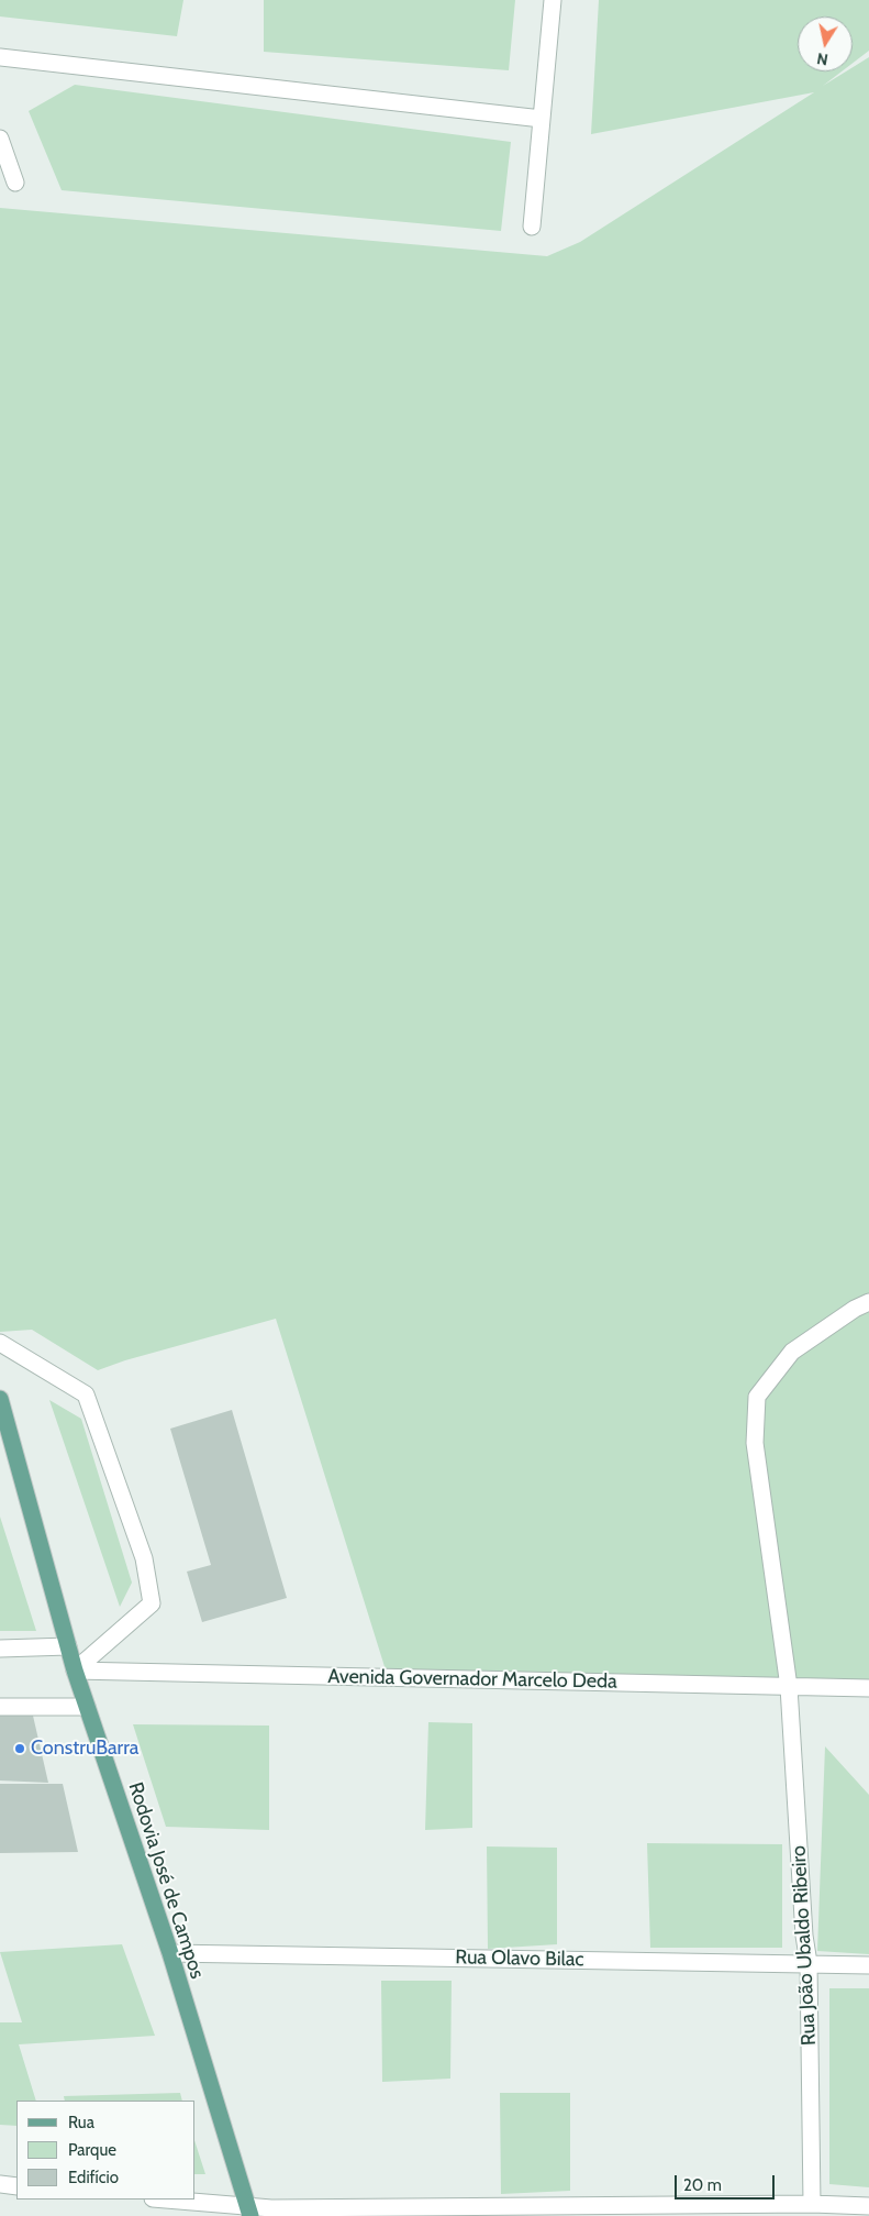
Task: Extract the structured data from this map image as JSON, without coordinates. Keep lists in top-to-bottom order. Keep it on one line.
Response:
{"streets":{"main road":["Rodovia José de Campos"],"street":["Avenida Governador Marcelo Deda","Rua João Ubaldo Ribeiro","Rua Olavo Bilac"]},"crossings":[["Avenida Governador Marcelo Deda","Rodovia José de Campos"],["Avenida Governador Marcelo Deda","Rua João Ubaldo Ribeiro"],["Rodovia José de Campos","Rua Olavo Bilac"],["Rua João Ubaldo Ribeiro","Rua Olavo Bilac"]],"places":["ConstruBarra"],"legend":["Rua","Parque","Edifício"],"scale_bar":"20 m","north":"bottom"}
